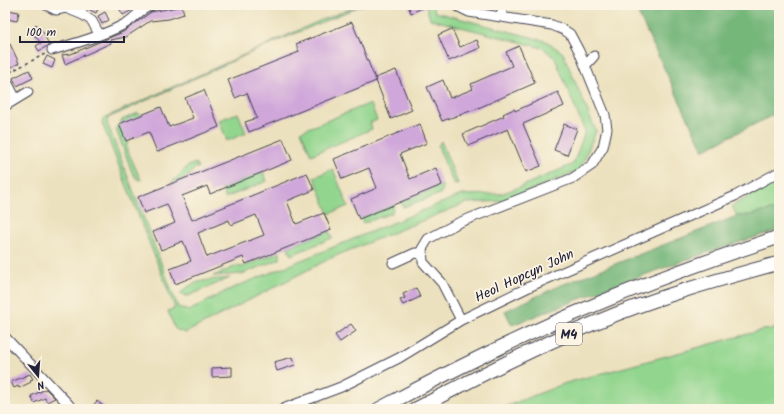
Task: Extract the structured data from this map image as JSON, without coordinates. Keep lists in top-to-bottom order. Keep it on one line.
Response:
{"streets":{"highway":["M4"],"street":["Heol Hopcyn John"]},"scale_bar":"100 m","north":"bottom"}
